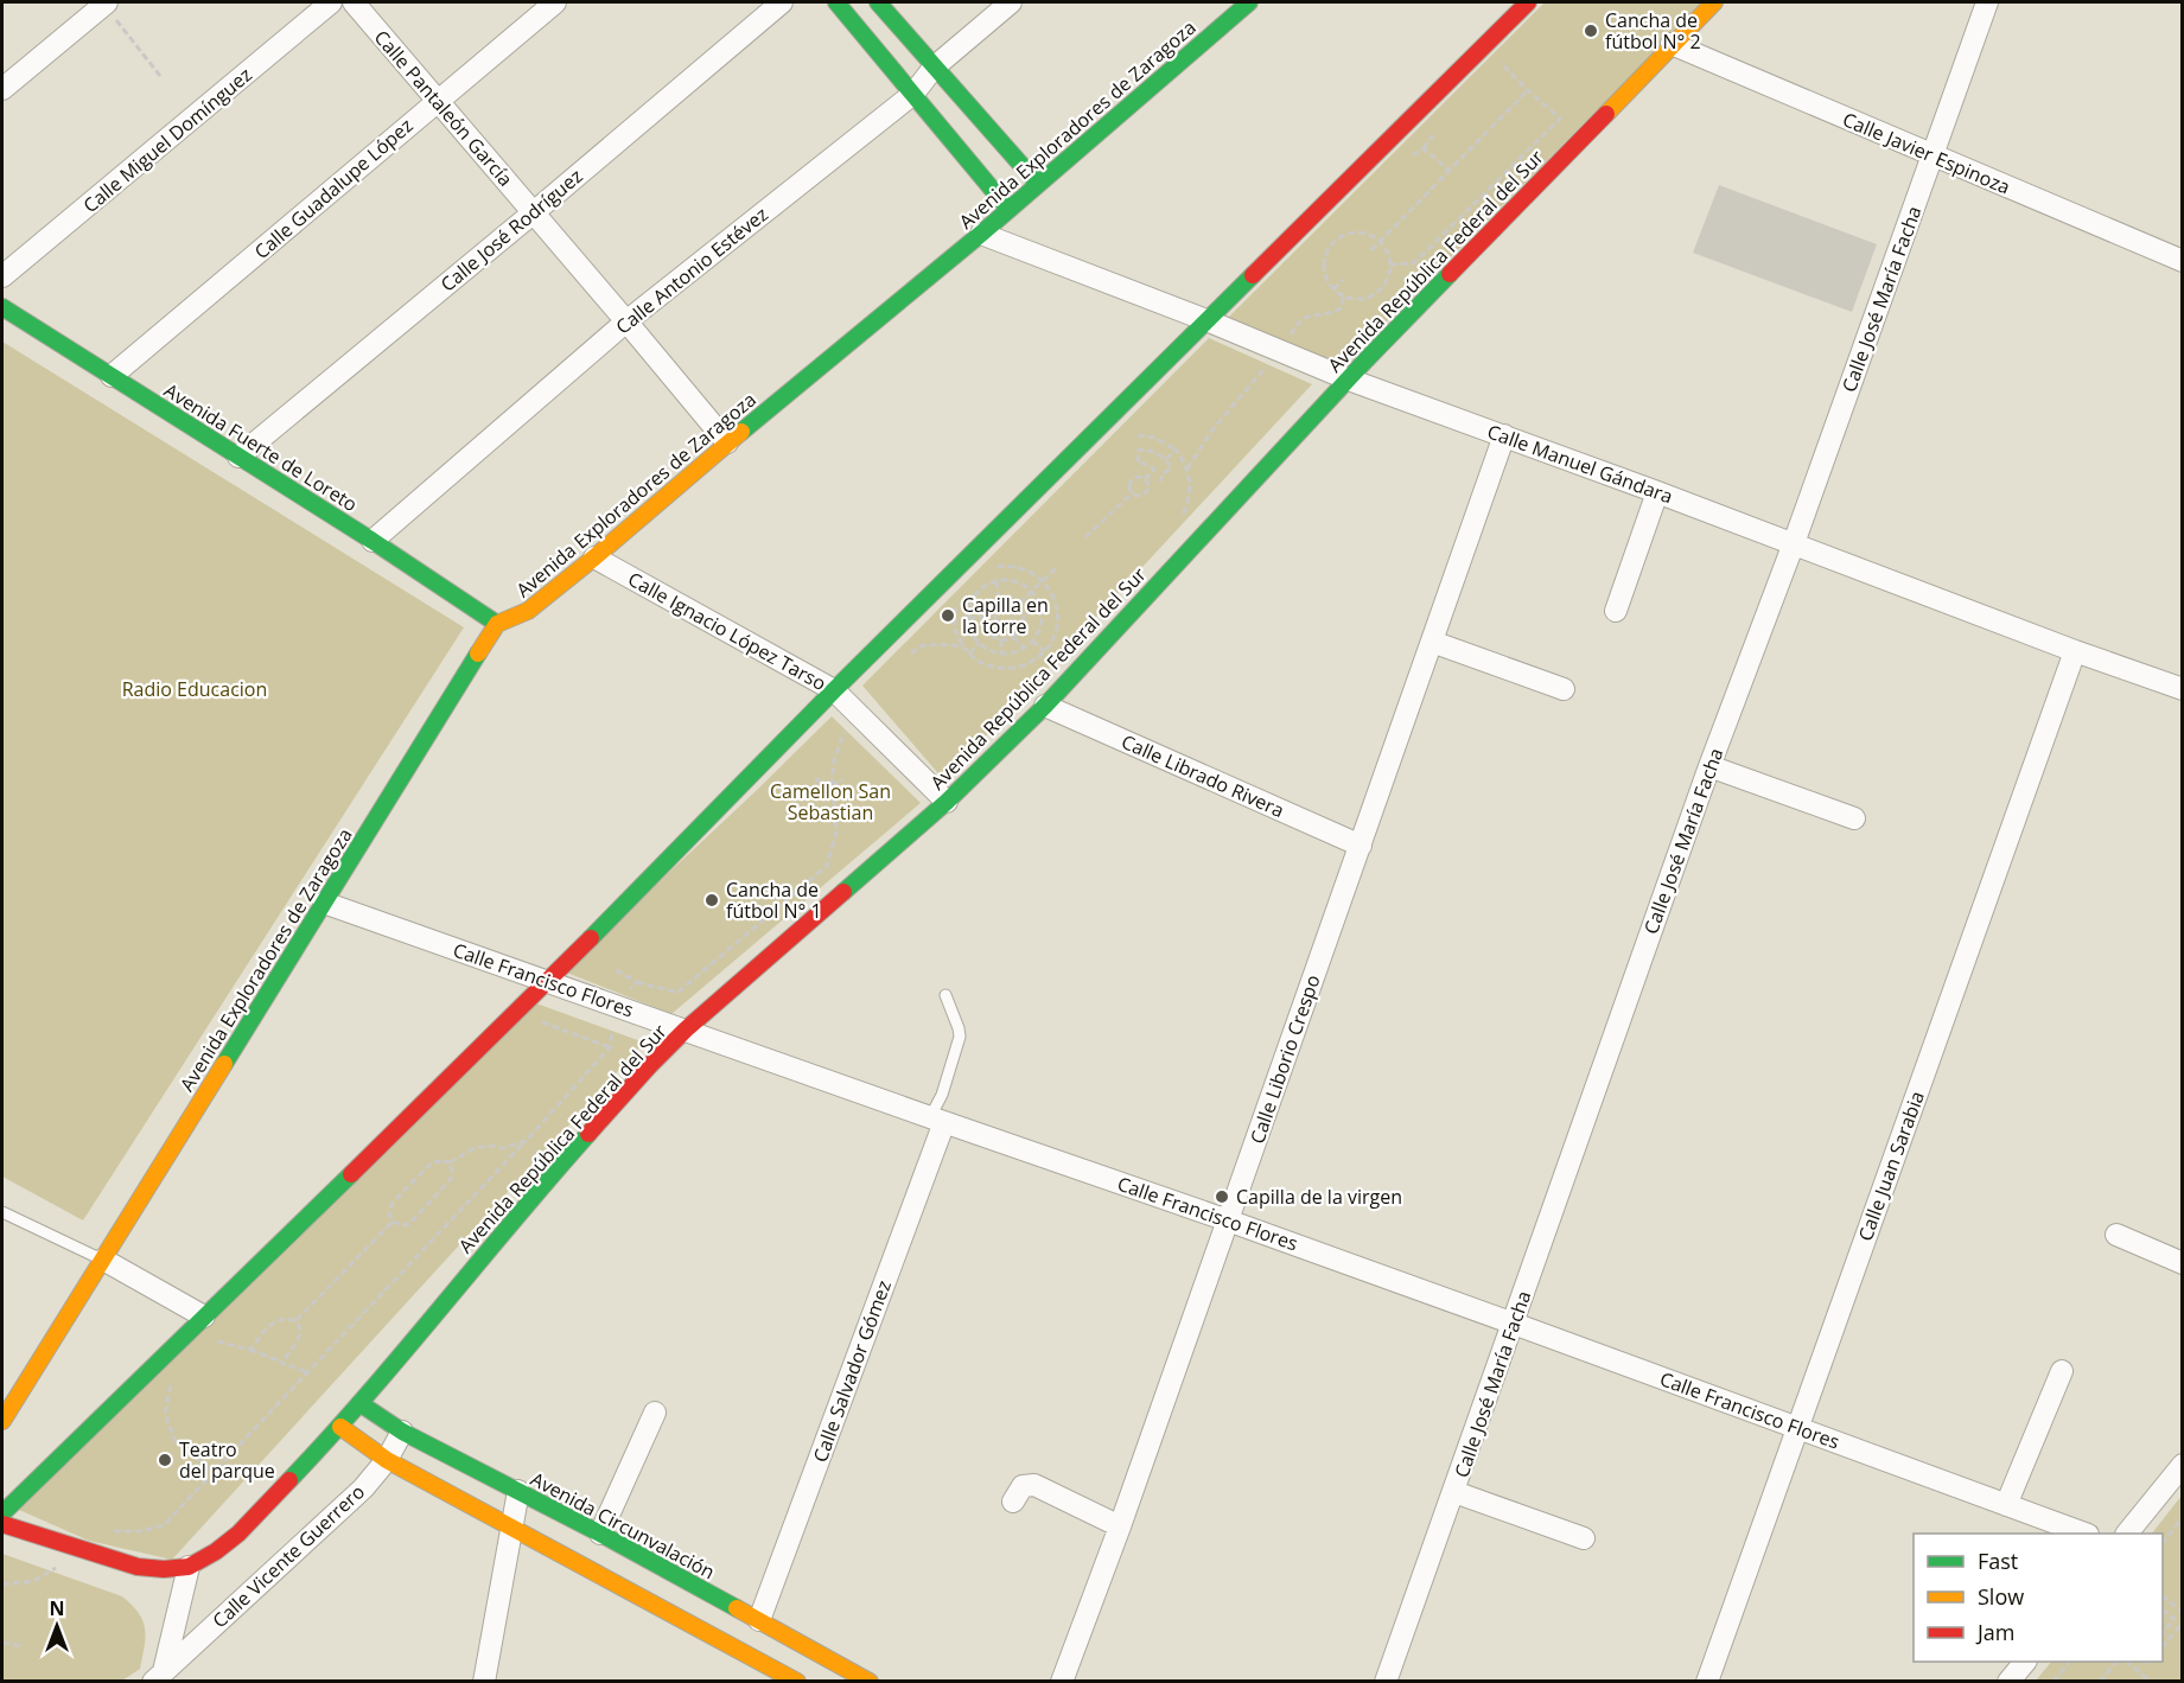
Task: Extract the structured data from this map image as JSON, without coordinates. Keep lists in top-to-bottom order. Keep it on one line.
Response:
{"streets":{"street":["Calle Pantaleón García","Avenida Exploradores de Zaragoza","Calle Miguel Domínguez","Calle Javier Espinoza","Calle Guadalupe López","Calle José Rodríguez","Avenida República Federal del Sur","Calle Antonio Estévez","Calle José María Facha","Avenida Fuerte de Loreto","Calle Manuel Gándara","Calle Ignacio López Tarso","Calle Librado Rivera","Calle Francisco Flores","Calle Liborio Crespo","Calle Juan Sarabia","Calle Salvador Gómez","Avenida Circunvalación","Calle Vicente Guerrero"]},"crossings":[["Calle Pantaleón García","Avenida Exploradores de Zaragoza"],["Calle Pantaleón García","Calle Guadalupe López"],["Calle Pantaleón García","Calle José Rodríguez"],["Calle Pantaleón García","Calle Antonio Estévez"],["Avenida Exploradores de Zaragoza","Avenida Fuerte de Loreto"],["Avenida Exploradores de Zaragoza","Calle Manuel Gándara"],["Avenida Exploradores de Zaragoza","Calle Ignacio López Tarso"],["Avenida Exploradores de Zaragoza","Calle Francisco Flores"],["Calle Javier Espinoza","Avenida República Federal del Sur"],["Calle Javier Espinoza","Calle José María Facha"],["Calle Guadalupe López","Avenida Fuerte de Loreto"],["Calle José Rodríguez","Avenida Fuerte de Loreto"],["Avenida República Federal del Sur","Calle Manuel Gándara"],["Avenida República Federal del Sur","Calle Ignacio López Tarso"],["Avenida República Federal del Sur","Calle Librado Rivera"],["Avenida República Federal del Sur","Calle Francisco Flores"],["Avenida República Federal del Sur","Avenida Circunvalación"],["Avenida República Federal del Sur","Calle Vicente Guerrero"],["Calle Antonio Estévez","Avenida Fuerte de Loreto"],["Calle José María Facha","Calle Manuel Gándara"],["Calle José María Facha","Calle Francisco Flores"],["Calle Manuel Gándara","Calle Liborio Crespo"],["Calle Manuel Gándara","Calle Juan Sarabia"],["Calle Librado Rivera","Calle Liborio Crespo"],["Calle Francisco Flores","Calle Liborio Crespo"],["Calle Francisco Flores","Calle Juan Sarabia"],["Calle Francisco Flores","Calle Salvador Gómez"],["Calle Salvador Gómez","Avenida Circunvalación"],["Avenida Circunvalación","Calle Vicente Guerrero"]],"parks":["Radio Educacion","Camellon San Sebastian"],"places":["Cancha de fútbol N° 2","Capilla en la torre","Cancha de fútbol N° 1","Capilla de la virgen","Teatro del parque"],"legend":["Fast","Slow","Jam"],"north":"top"}
